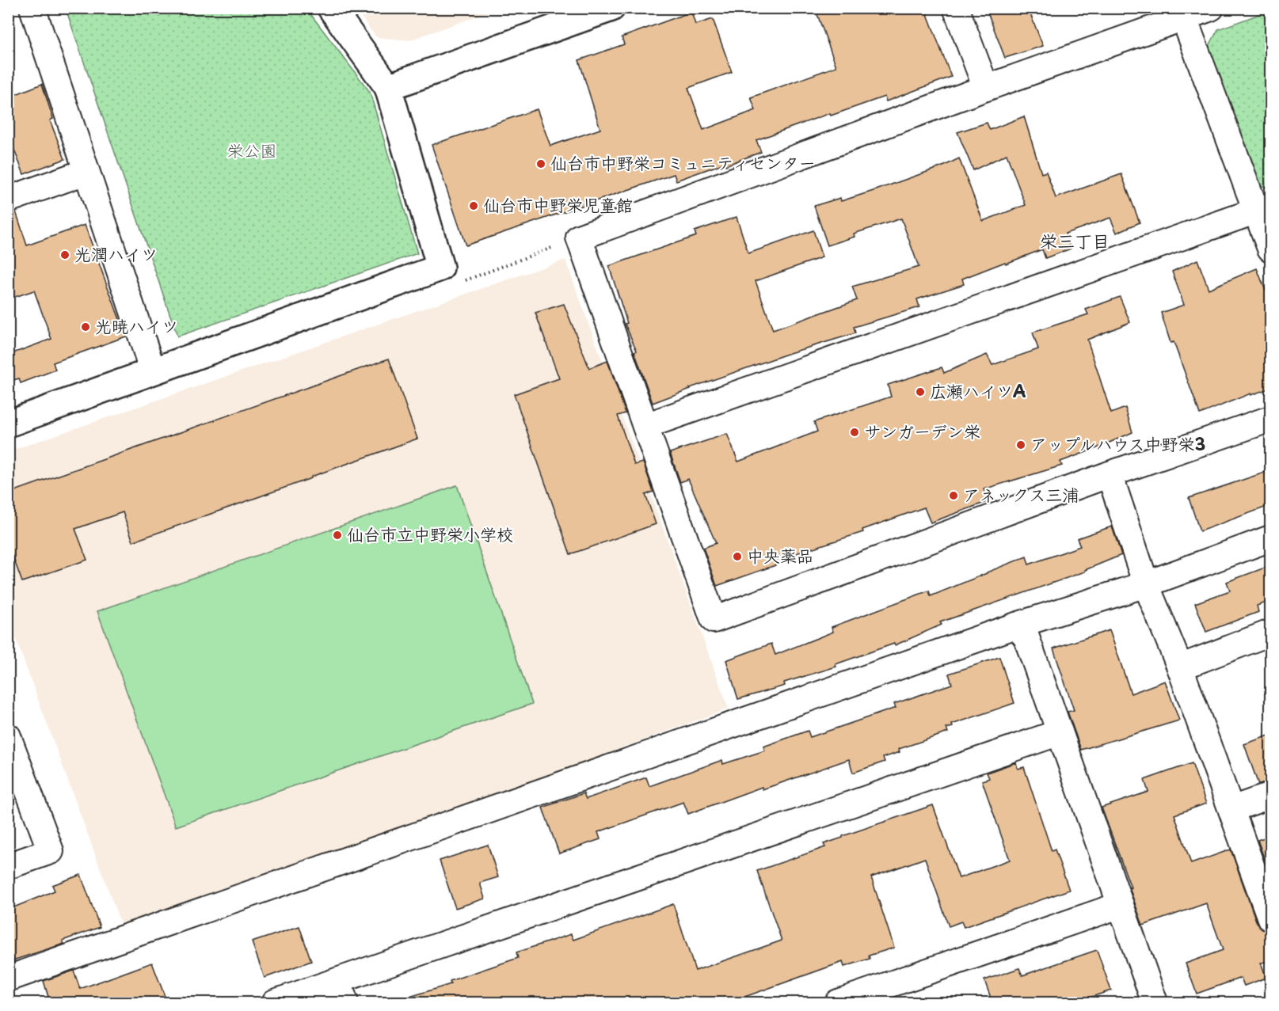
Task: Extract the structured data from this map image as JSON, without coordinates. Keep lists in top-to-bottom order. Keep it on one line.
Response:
{"districts":["栄三丁目"],"parks":["栄公園"],"places":["仙台市中野栄コミュニティセンター","仙台市中野栄児童館","光潤ハイツ","光暁ハイツ","広瀬ハイツA","サンガーデン栄","アップルハウス中野栄3","アネックス三浦","仙台市立中野栄小学校","中央薬品"]}
